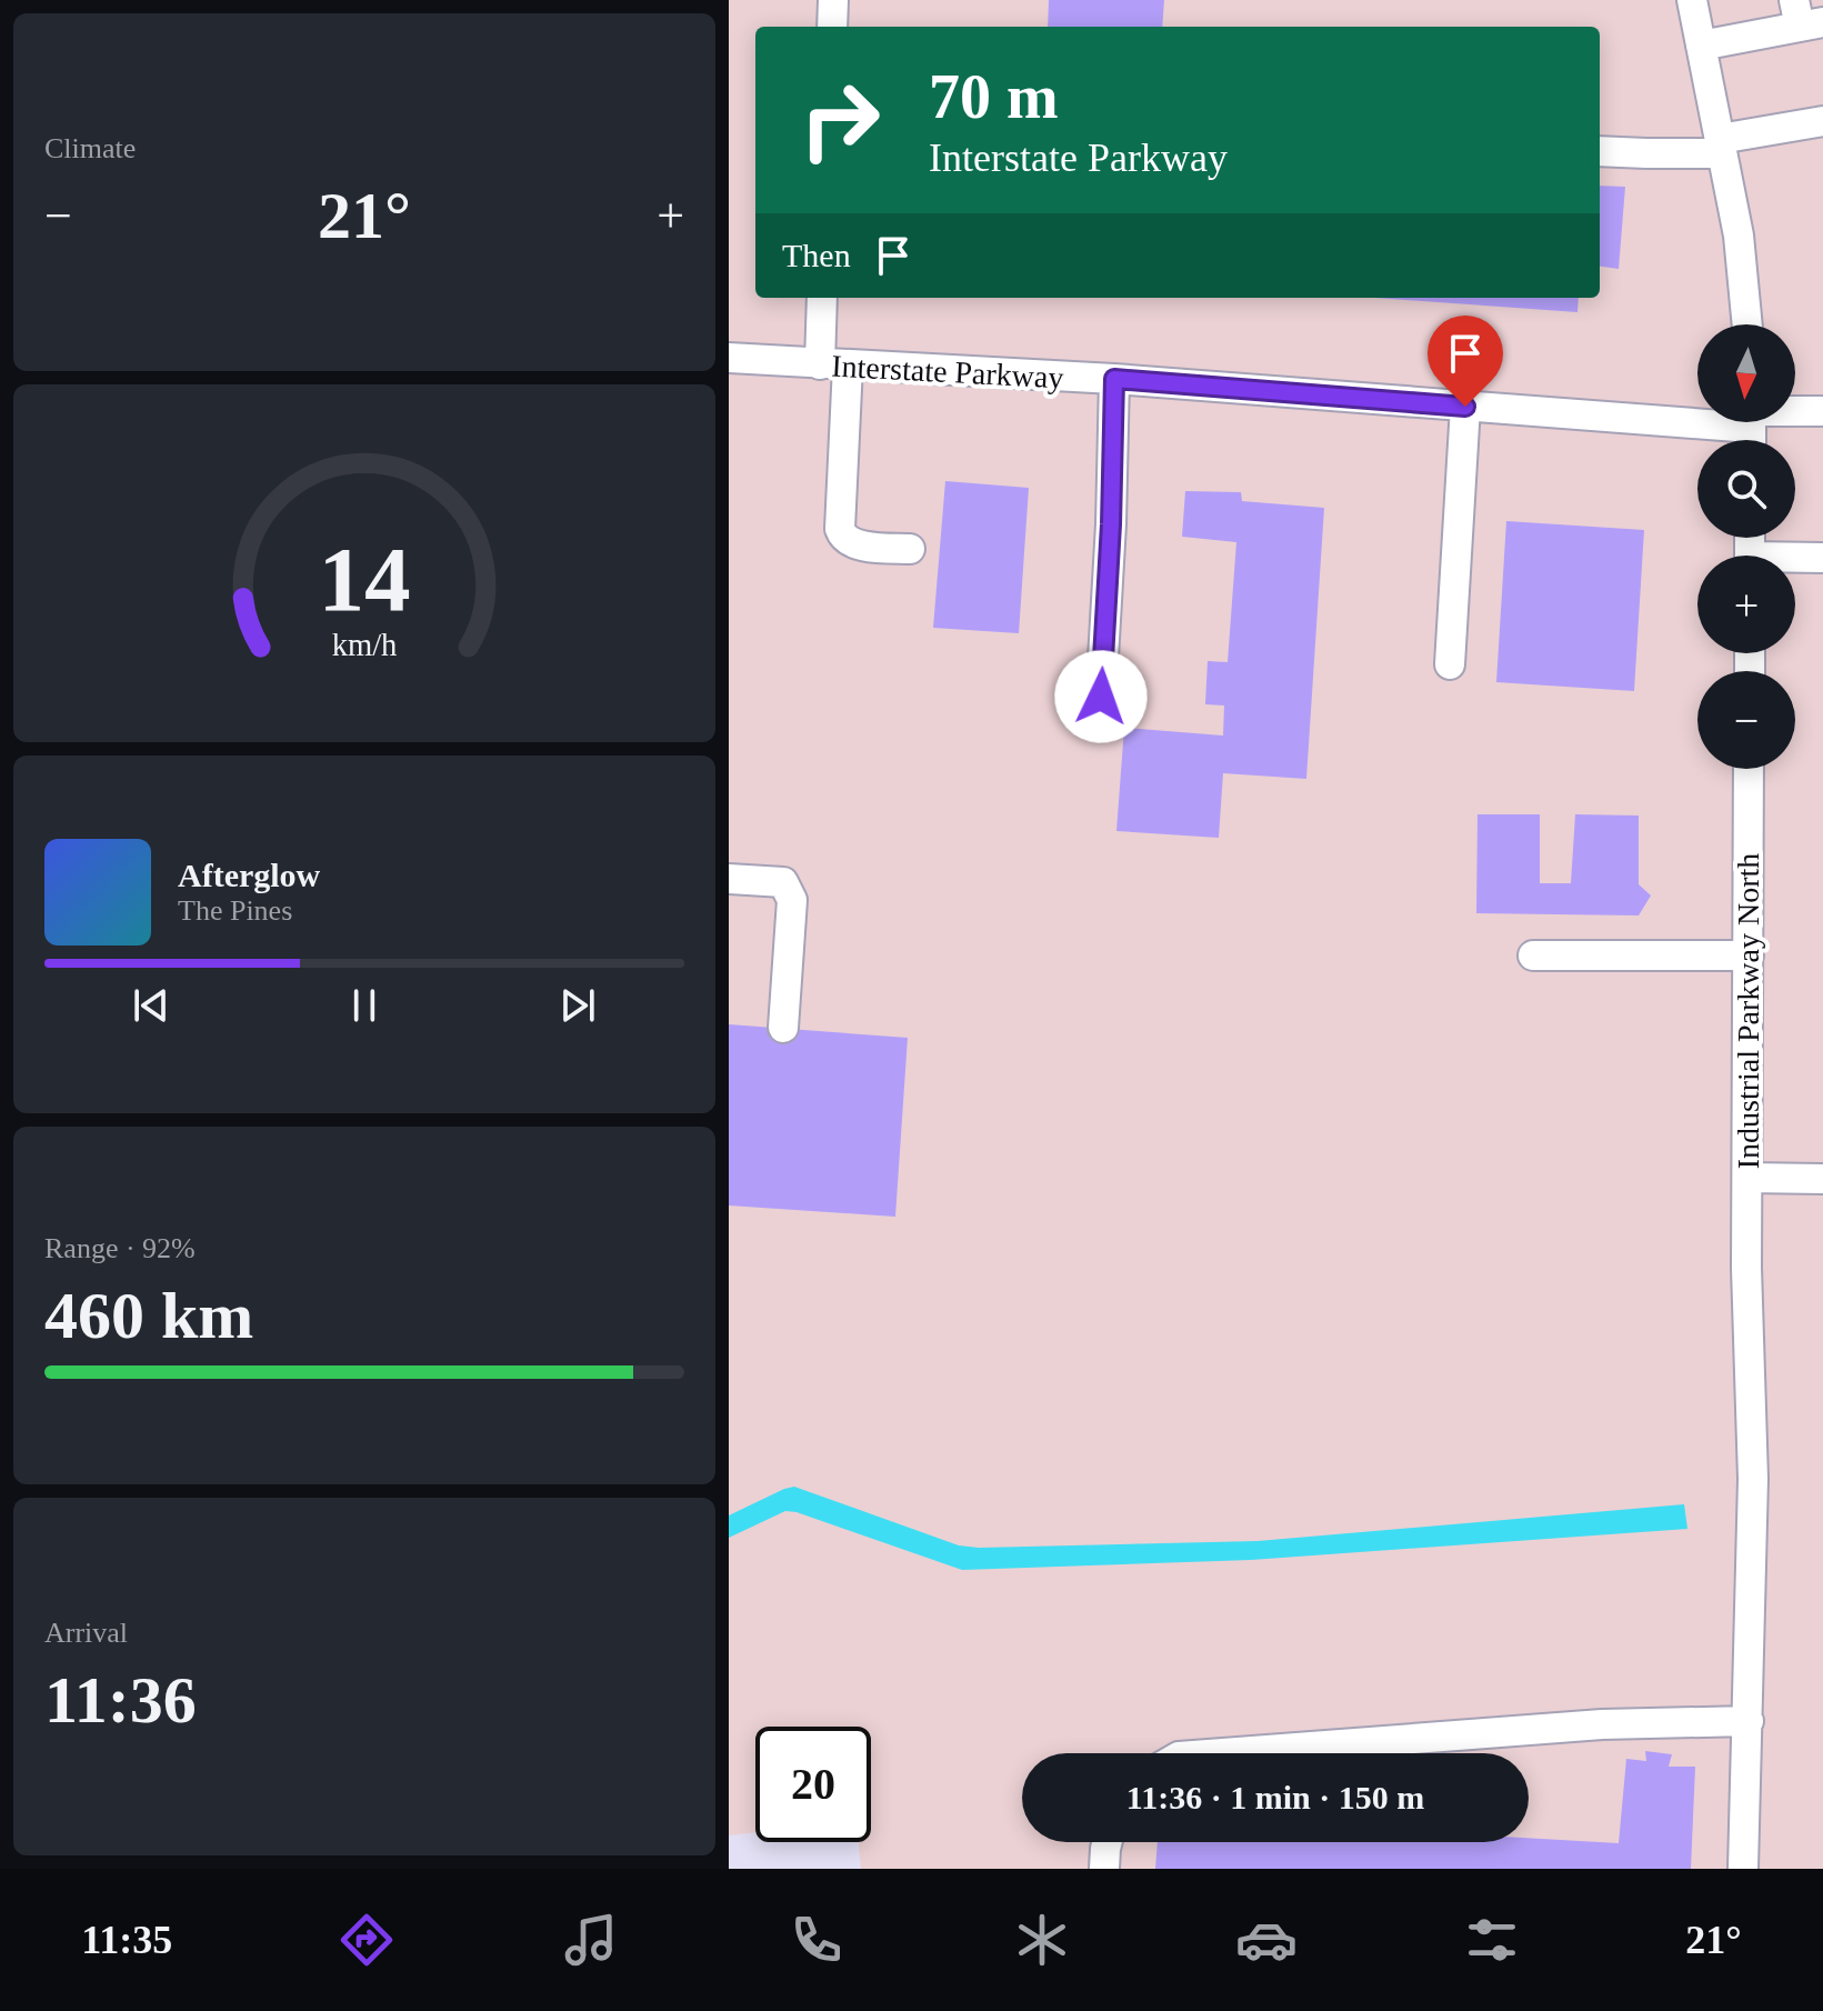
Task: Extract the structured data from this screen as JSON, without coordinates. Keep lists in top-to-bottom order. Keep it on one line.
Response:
{"streets":{"street":["Interstate Parkway","Industrial Parkway North"]},"north":"bottom","page":{"tile":["Climate",["Range · 92%","460 km"],["Arrival","11:36"]],"turn":["70 m","Interstate Parkway"],"heat":["−","21°","+"],"then":"Then","map_buttons":["+","−"],"song":["Afterglow","The Pines"],"limit":"20","trip":"11:36 · 1 min · 150 m","tabs":["11:35","21°"],"gauge":["14","km/h"]}}
